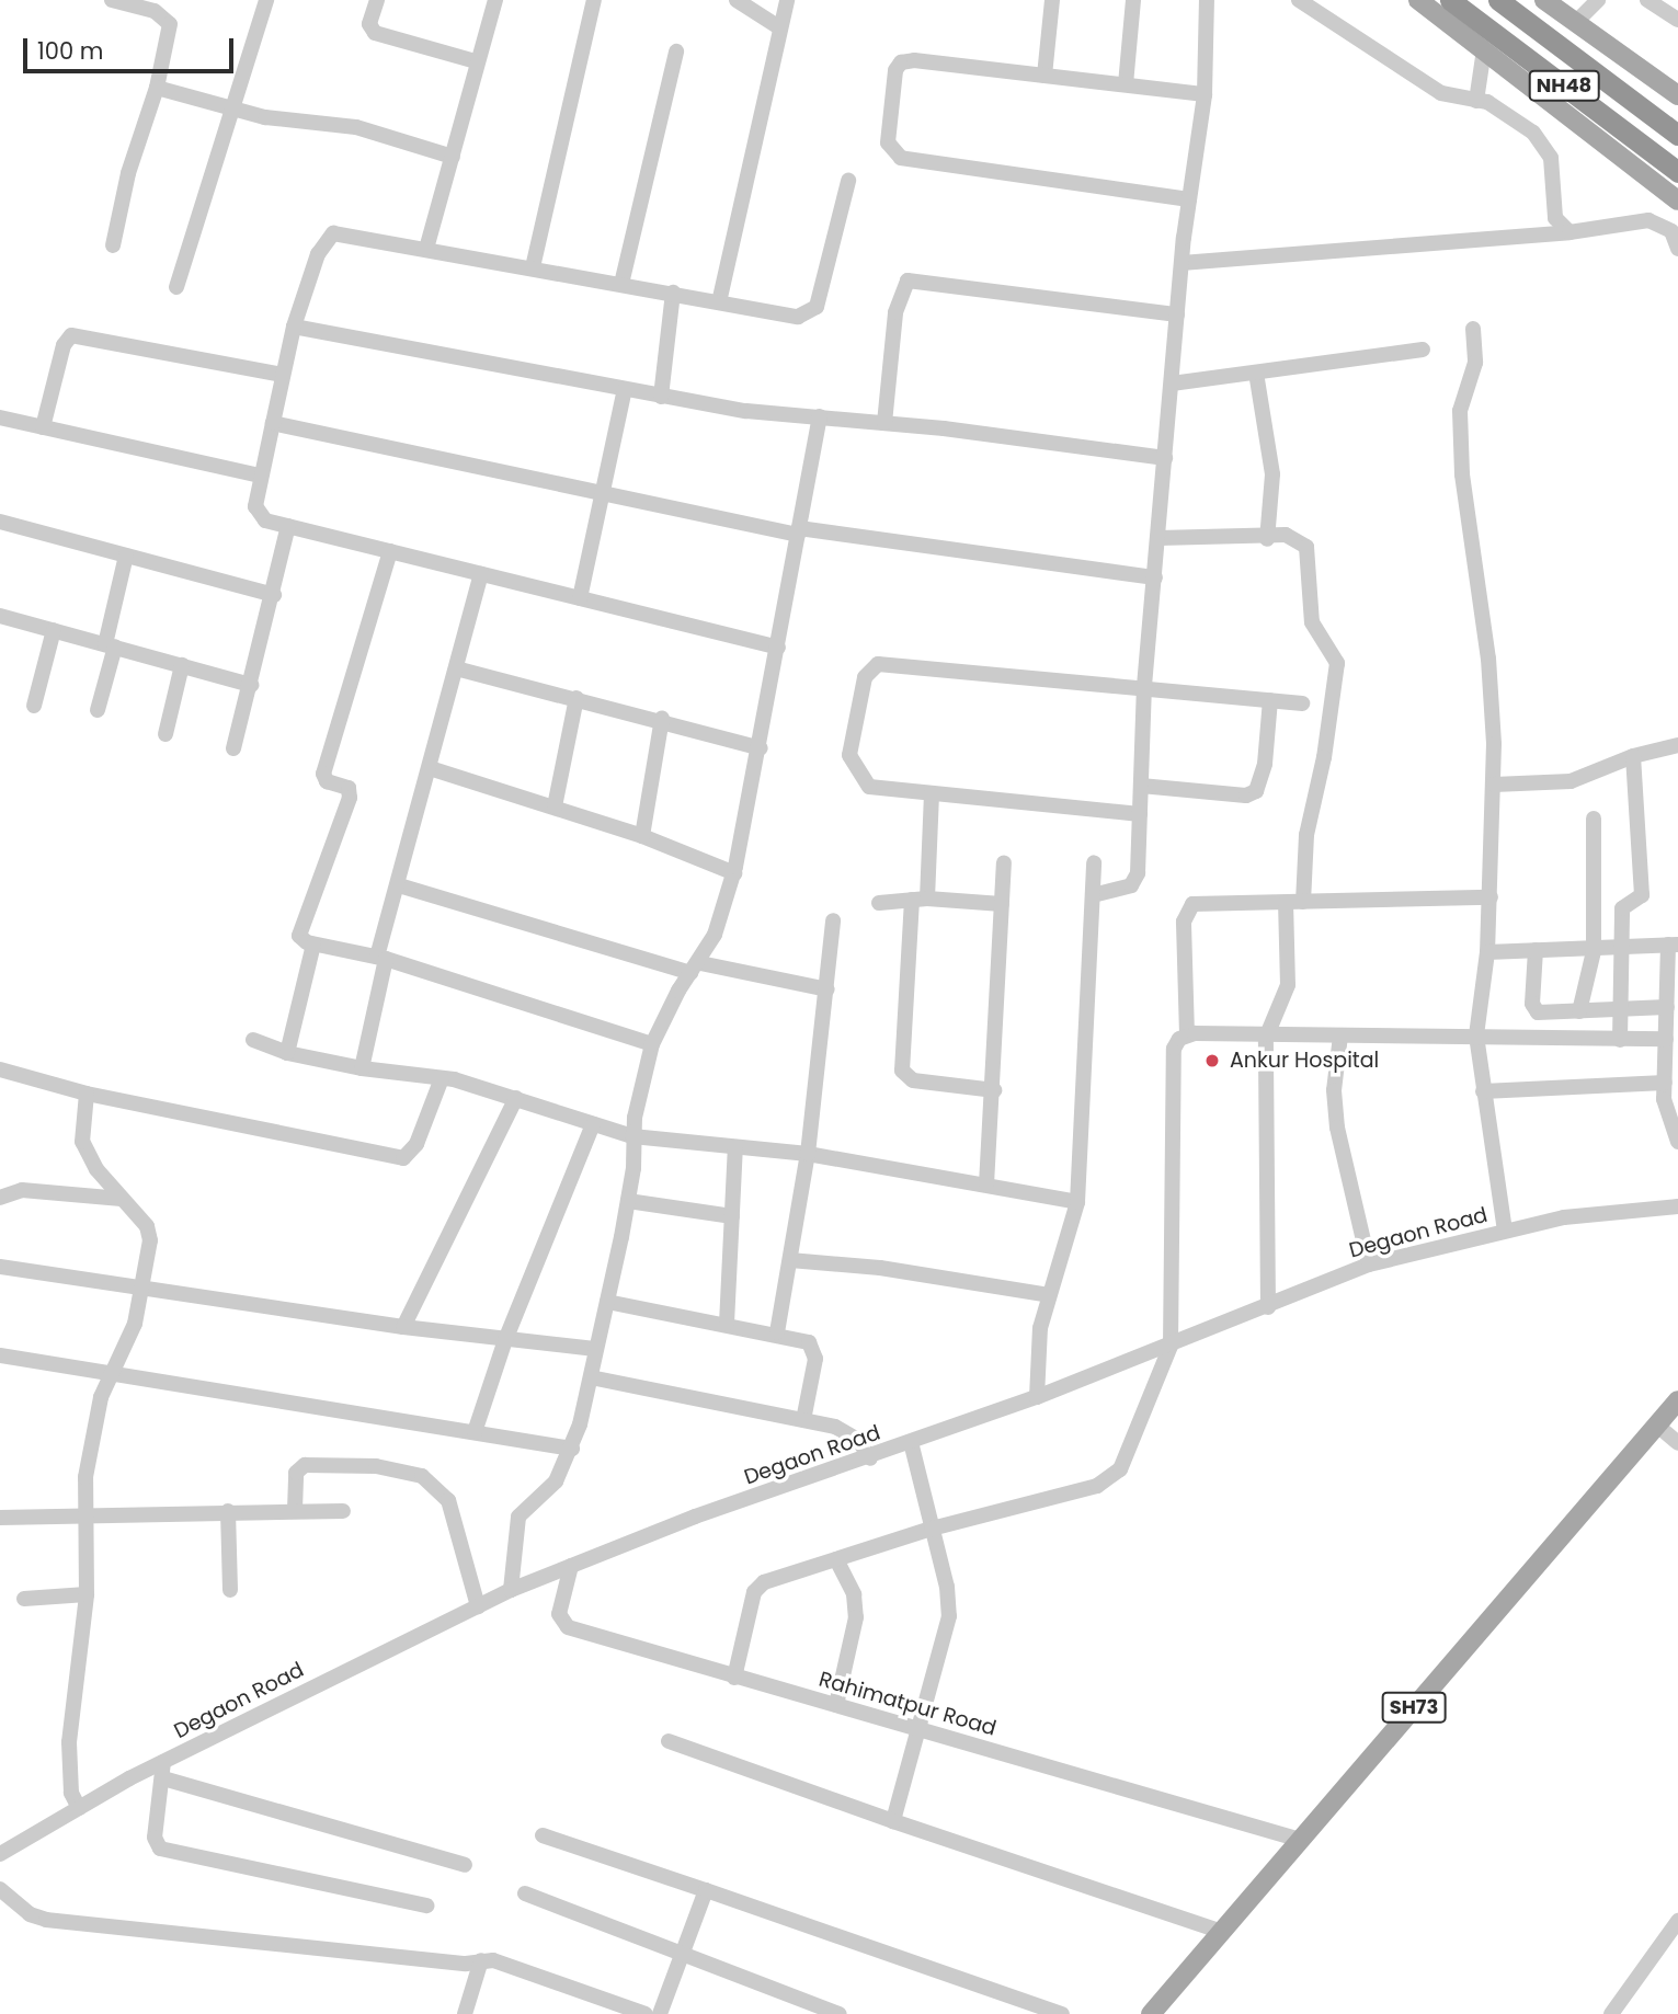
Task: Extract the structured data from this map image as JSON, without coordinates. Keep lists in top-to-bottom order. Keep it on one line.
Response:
{"streets":{"highway":["NH48"],"main road":["SH73"],"street":["Degaon Road","Rahimatpur Road"]},"crossings":[["Degaon Road","Rahimatpur Road"],["Rahimatpur Road","SH73"]],"places":["Ankur Hospital"],"scale_bar":"100 m"}
